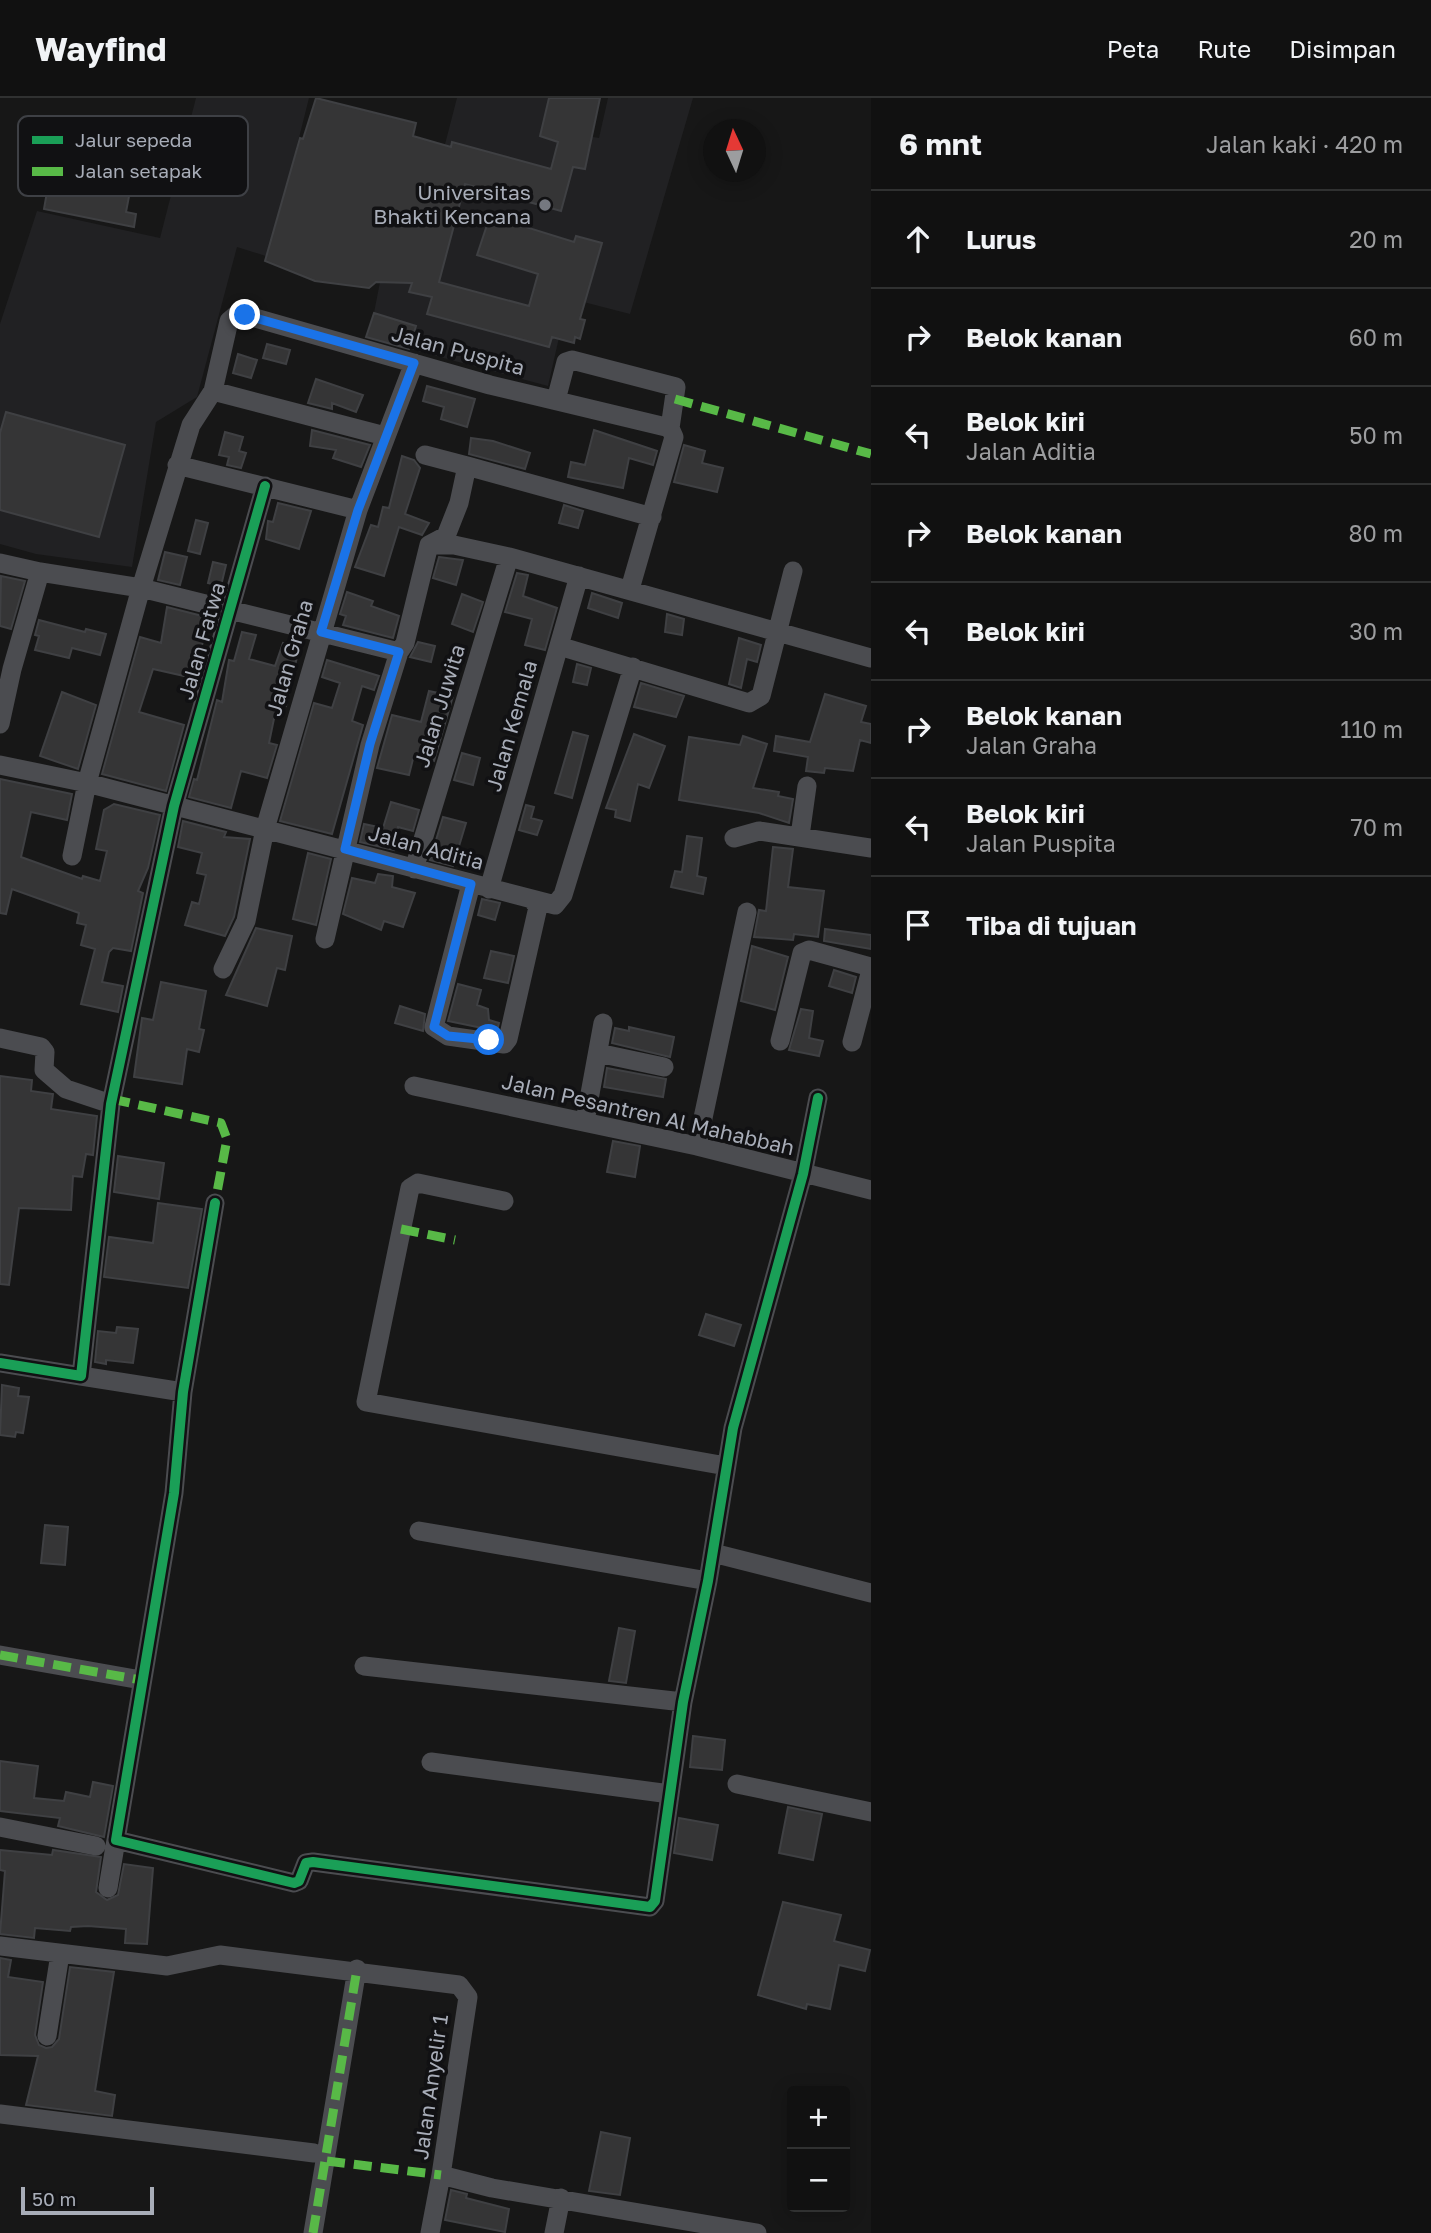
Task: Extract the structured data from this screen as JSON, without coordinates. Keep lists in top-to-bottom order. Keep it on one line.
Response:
{"streets":{"street":["Jalan Puspita","Jalan Fatwa","Jalan Graha","Jalan Juwita","Jalan Kemala","Jalan Aditia","Jalan Pesantren Al Mahabbah","Jalan Anyelir 1"]},"crossings":[["Jalan Puspita","Jalan Graha"],["Jalan Fatwa","Jalan Aditia"],["Jalan Graha","Jalan Aditia"],["Jalan Juwita","Jalan Aditia"],["Jalan Kemala","Jalan Aditia"]],"places":["Universitas Bhakti Kencana"],"legend":["Jalur sepeda","Jalan setapak"],"scale_bar":"50 m","north":"top","page":{"header":"Wayfind","nav":["Peta","Rute","Disimpan"],"heading":["6 mnt","Jalan kaki · 420 m"],"list":[["Lurus","20 m"],["Belok kanan","60 m"],["Belok kiri","Jalan Aditia","50 m"],["Belok kanan","80 m"],["Belok kiri","30 m"],["Belok kanan","Jalan Graha","110 m"],["Belok kiri","Jalan Puspita","70 m"],"Tiba di tujuan"],"map_buttons":["+","−"],"scale":"50 m"}}
